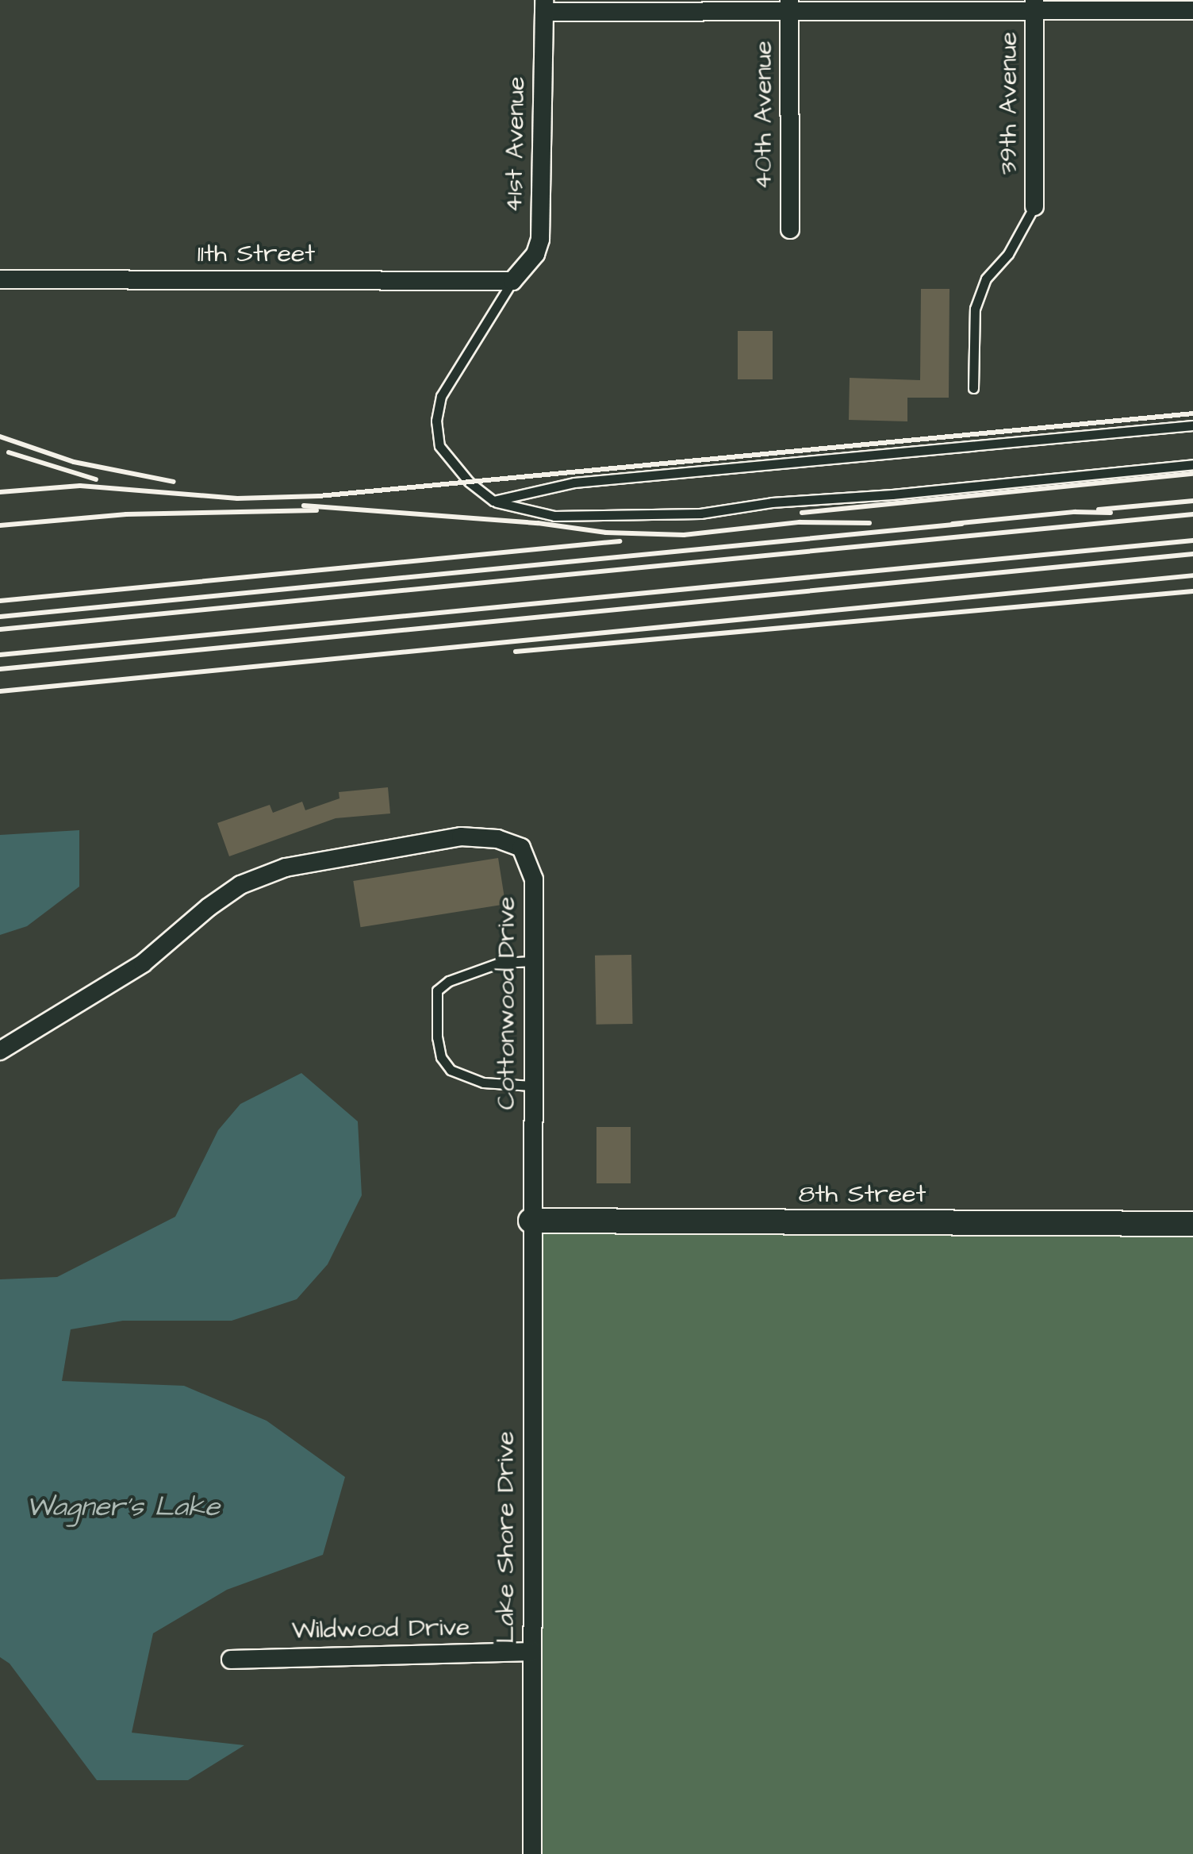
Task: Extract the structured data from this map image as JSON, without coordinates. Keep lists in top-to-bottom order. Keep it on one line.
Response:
{"streets":{"street":["39th Avenue","40th Avenue","41st Avenue","11th Street","Cottonwood Drive","8th Street","Lake Shore Drive","Wildwood Drive"]},"crossings":[["41st Avenue","11th Street"],["Cottonwood Drive","8th Street"],["Cottonwood Drive","Lake Shore Drive"],["8th Street","Lake Shore Drive"],["Lake Shore Drive","Wildwood Drive"]],"water":["Wagner's Lake"]}
